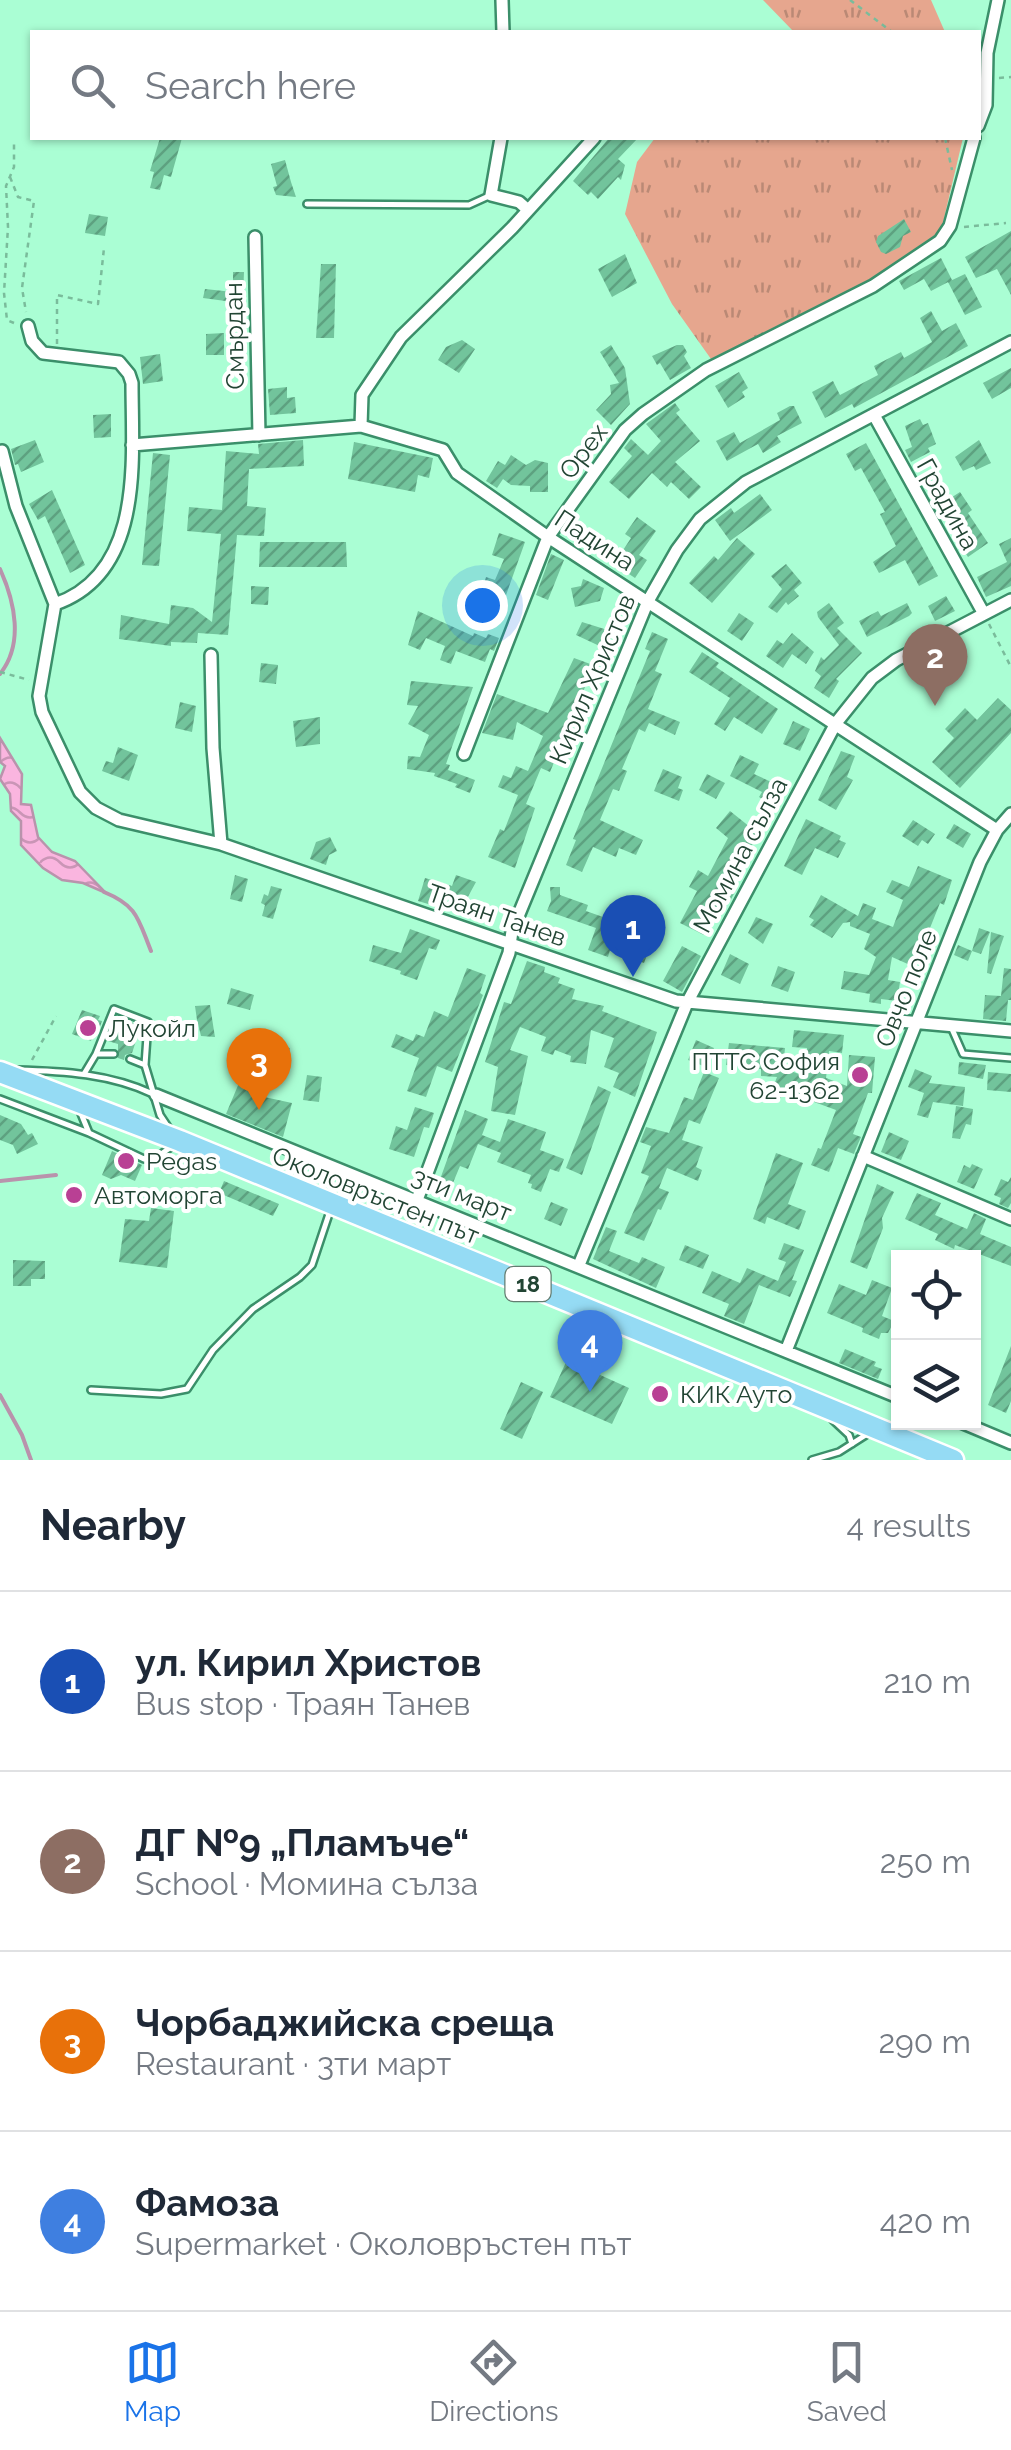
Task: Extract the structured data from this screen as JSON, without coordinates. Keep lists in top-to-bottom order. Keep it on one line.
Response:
{"streets":{"highway":["Околовръстен път","18"],"street":["Смърдан","Орех","Градина","Падина","Кирил Христов","Момина сълза","Траян Танев","Овчо поле","3ти март"]},"crossings":[["Смърдан","Падина"],["Орех","Падина"],["Градина","Кирил Христов"],["Градина","Момина сълза"],["Падина","Кирил Христов"],["Падина","Момина сълза"],["Падина","Овчо поле"],["Кирил Христов","Траян Танев"],["Кирил Христов","3ти март"],["Момина сълза","Траян Танев"],["Момина сълза","3ти март"],["Траян Танев","Овчо поле"],["Овчо поле","3ти март"],["3ти март","Околовръстен път"]],"places":["Лукойл","ПТТС София 62-1362","Pegas","Автоморга","КИК Ауто"],"page":{"search":"Search here","pins":["2","1","3","4"],"heading":["Nearby","4 results"],"list":[{"mark":"1","name":"ул. Кирил Христов","note":"Bus stop · Траян Танев","value":"210 m"},{"mark":"2","name":"ДГ №9 „Пламъче“","note":"School · Момина сълза","value":"250 m"},{"mark":"3","name":"Чорбаджийска среща","note":"Restaurant · 3ти март","value":"290 m"},{"mark":"4","name":"Фамоза","note":"Supermarket · Околовръстен път","value":"420 m"}],"nav":["Map","Directions","Saved"]}}
